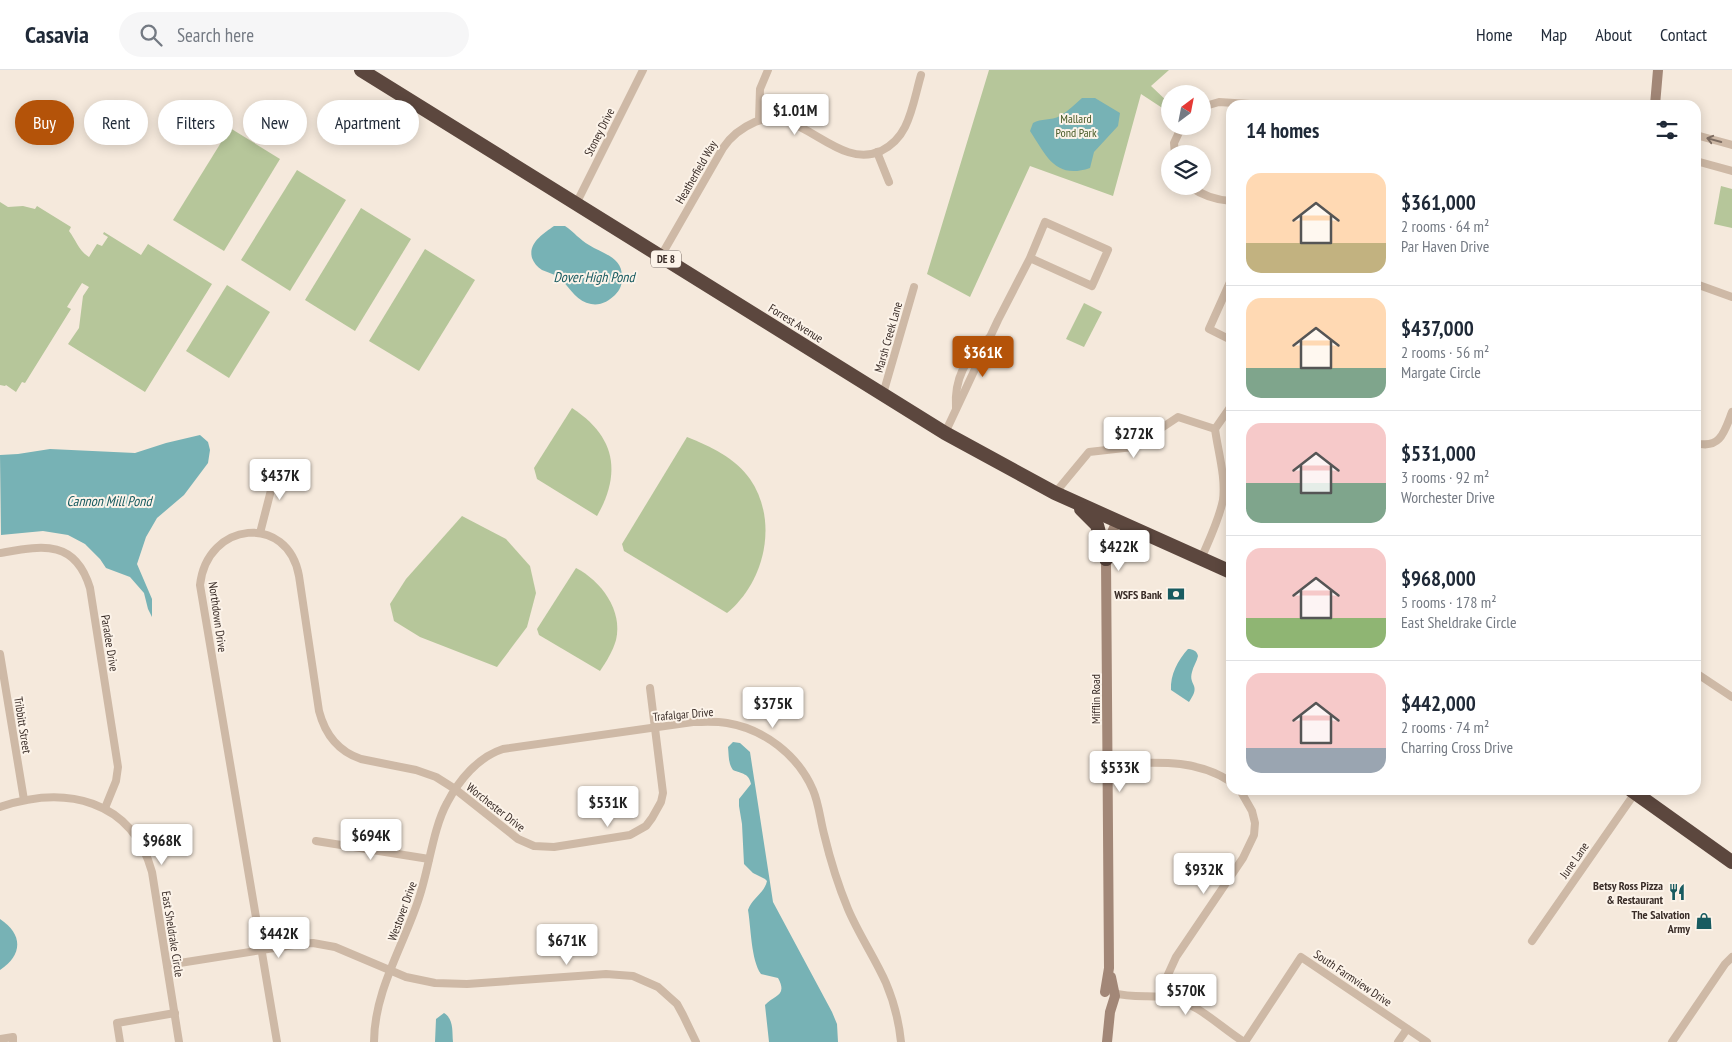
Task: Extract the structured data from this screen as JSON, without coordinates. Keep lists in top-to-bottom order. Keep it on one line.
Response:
{"streets":{"highway":["DE 8","Forrest Avenue"],"main road":["Mifflin Road"],"street":["Stoney Drive","Heatherfield Way","Marsh Creek Lane","Northdown Drive","Paradee Drive","Trafalgar Drive","Tribbitt Street","Worchester Drive","June Lane","Westover Drive","East Sheldrake Circle","South Farmview Drive"]},"crossings":[["Stoney Drive","Forrest Avenue"],["Heatherfield Way","Forrest Avenue"],["Forrest Avenue","Marsh Creek Lane"],["Forrest Avenue","Mifflin Road"],["Paradee Drive","East Sheldrake Circle"],["Trafalgar Drive","Worchester Drive"],["Trafalgar Drive","Westover Drive"],["Tribbitt Street","East Sheldrake Circle"],["Worchester Drive","Westover Drive"]],"water":["Dover High Pond","Cannon Mill Pond"],"parks":["Mallard Pond Park"],"places":{"bank":["WSFS Bank"],"restaurant":["Betsy Ross Pizza & Restaurant"],"shop":["The Salvation Army"]},"north":"top right","page":{"header":"Casavia","search":"Search here","nav":["Home","Map","About","Contact"],"price":["$1.01M","$361K","$272K","$437K","$422K","$375K","$533K","$531K","$694K","$968K","$932K","$442K","$671K","$570K"],"chip":["Buy","Rent","Filters","New","Apartment"],"heading":"14 homes","list":[{"name":"$361,000","note":"2 rooms · 64 m² · Par Haven Drive"},{"name":"$437,000","note":"2 rooms · 56 m² · Margate Circle"},{"name":"$531,000","note":"3 rooms · 92 m² · Worchester Drive"},{"name":"$968,000","note":"5 rooms · 178 m² · East Sheldrake Circle"},{"name":"$442,000","note":"2 rooms · 74 m² · Charring Cross Drive"}]}}
